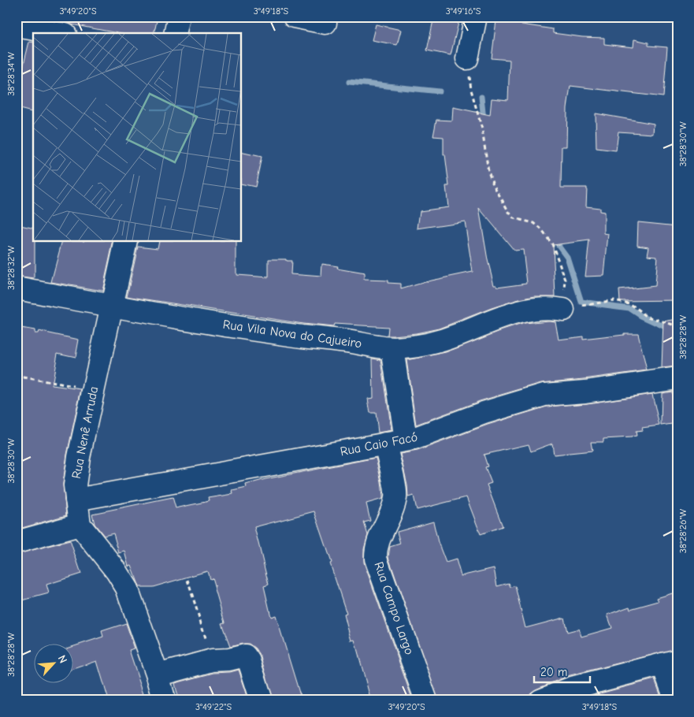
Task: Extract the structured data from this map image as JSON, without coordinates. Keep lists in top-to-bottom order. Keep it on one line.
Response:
{"streets":{"street":["Rua Vila Nova do Cajueiro","Rua Nenê Arruda","Rua Caio Facó","Rua Campo Largo"]},"crossings":[["Rua Vila Nova do Cajueiro","Rua Nenê Arruda"],["Rua Nenê Arruda","Rua Caio Facó"],["Rua Caio Facó","Rua Campo Largo"]],"scale_bar":"20 m","north":"top right","coordinates":["3°49'20\"S","3°49'18\"S","3°49'16\"S","38°28'34\"W","38°28'30\"W","38°28'32\"W","38°28'28\"W","38°28'26\"W","3°49'22\"S"]}
